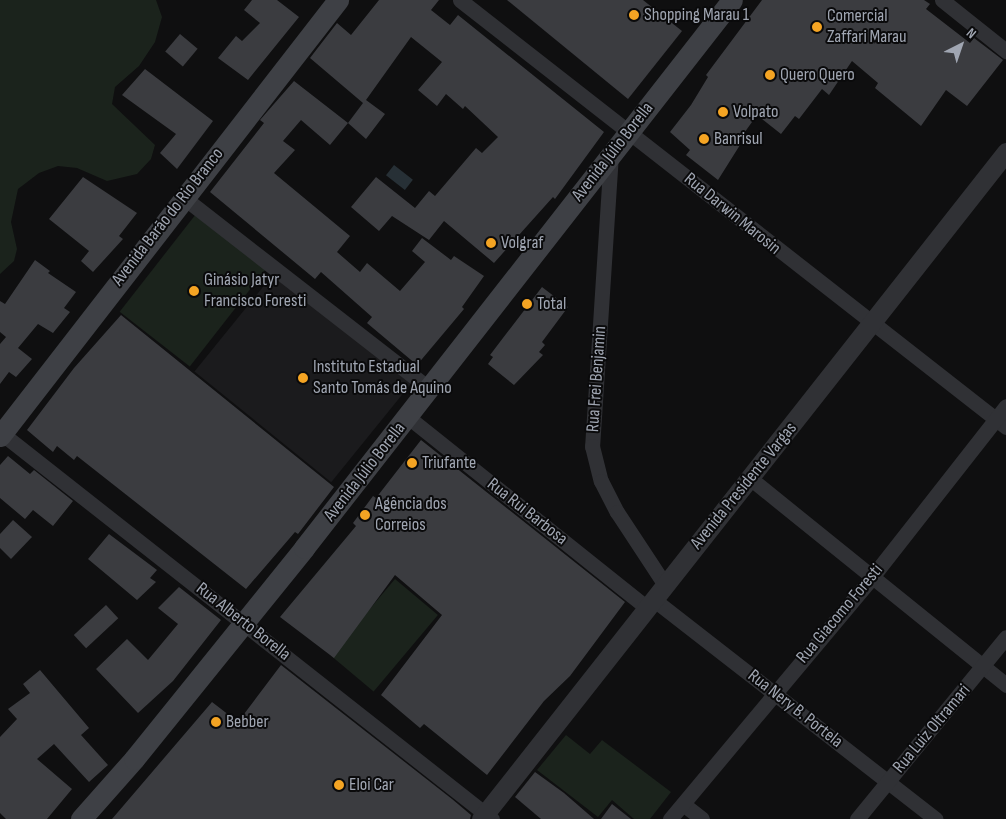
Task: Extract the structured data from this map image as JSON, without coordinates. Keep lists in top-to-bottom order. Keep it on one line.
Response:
{"streets":{"main road":["Avenida Júlio Borella","Avenida Barão do Rio Branco"],"street":["Rua Darwin Marosin","Rua Frei Benjamin","Avenida Presidente Vargas","Rua Rui Barbosa","Rua Giacomo Foresti","Rua Alberto Borella","Rua Nery B. Portela","Rua Luiz Oltramari"]},"crossings":[["Avenida Júlio Borella","Rua Darwin Marosin"],["Avenida Júlio Borella","Rua Frei Benjamin"],["Avenida Júlio Borella","Rua Rui Barbosa"],["Avenida Júlio Borella","Rua Alberto Borella"],["Rua Darwin Marosin","Avenida Presidente Vargas"],["Rua Darwin Marosin","Rua Giacomo Foresti"],["Avenida Barão do Rio Branco","Rua Alberto Borella"],["Rua Frei Benjamin","Avenida Presidente Vargas"],["Rua Frei Benjamin","Rua Rui Barbosa"],["Rua Frei Benjamin","Rua Nery B. Portela"],["Avenida Presidente Vargas","Rua Rui Barbosa"],["Avenida Presidente Vargas","Rua Alberto Borella"],["Avenida Presidente Vargas","Rua Nery B. Portela"],["Rua Rui Barbosa","Rua Nery B. Portela"],["Rua Giacomo Foresti","Rua Nery B. Portela"],["Rua Nery B. Portela","Rua Luiz Oltramari"]],"places":["Shopping Marau 1","Comercial Zaffari Marau","Quero Quero","Volpato","Banrisul","Volgraf","Ginásio Jatyr Francisco Foresti","Total","Instituto Estadual Santo Tomás de Aquino","Triufante","Agência dos Correios","Bebber","Eloi Car"],"north":"top right"}
